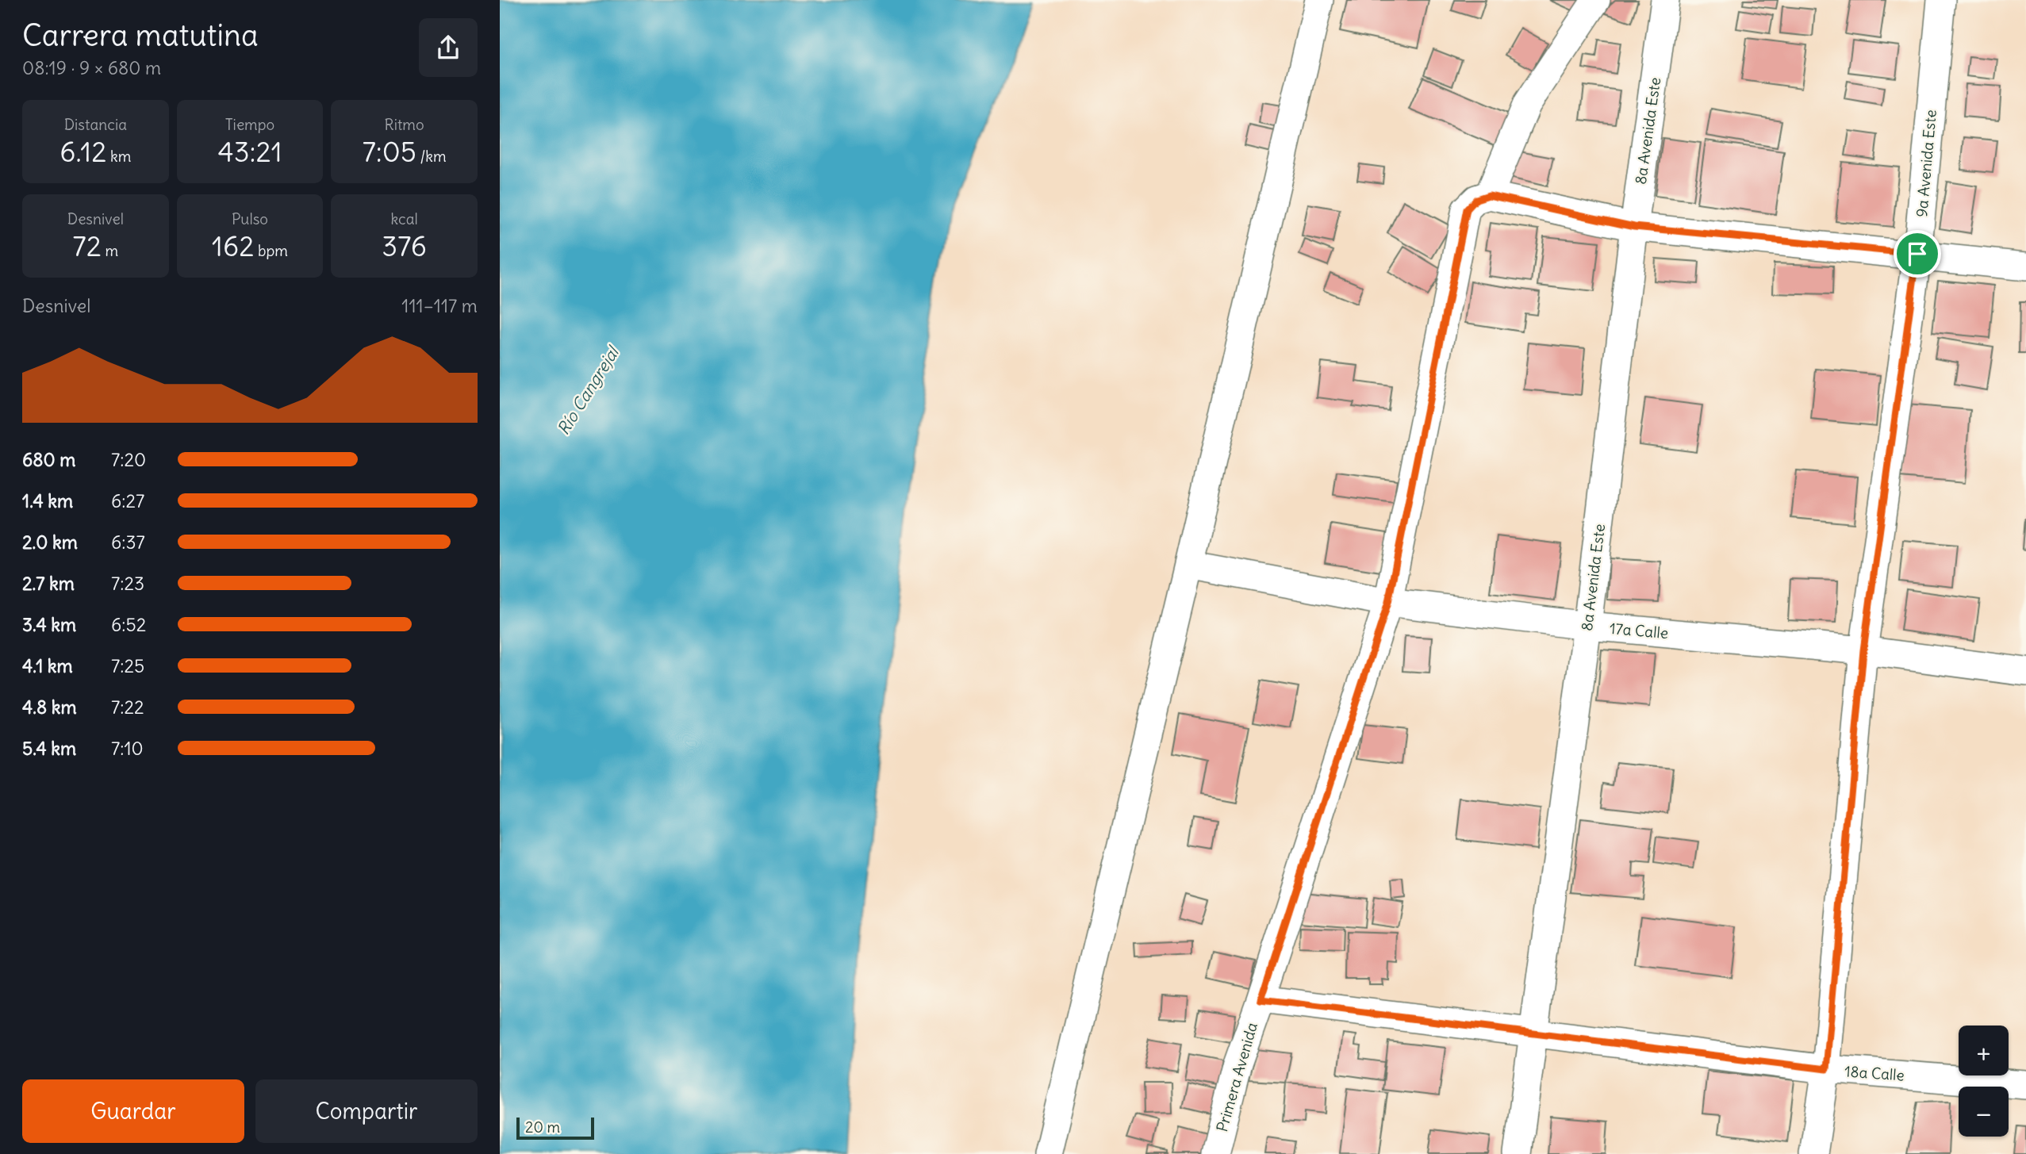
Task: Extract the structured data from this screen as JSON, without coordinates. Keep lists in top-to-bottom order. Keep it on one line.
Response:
{"streets":{"street":["8a Avenida Este","9a Avenida Este","17a Calle","18a Calle","Primera Avenida"]},"crossings":[["8a Avenida Este","17a Calle"],["8a Avenida Este","18a Calle"],["9a Avenida Este","17a Calle"],["9a Avenida Este","18a Calle"],["17a Calle","Primera Avenida"],["18a Calle","Primera Avenida"]],"water":["Río Cangrejal"],"scale_bar":"20 m","page":{"heading":["Carrera matutina","08:19 · 9 × 680 m"],"stats":[["Distancia","6.12 km"],["Tiempo","43:21"],["Ritmo","7:05 /km"],["Desnivel","72 m"],["Pulso","162 bpm"],["kcal","376"]],"chart":["Desnivel","111–117 m"],"list":[{"name":"680 m","note":"7:20"},{"name":"1.4 km","note":"6:27"},{"name":"2.0 km","note":"6:37"},{"name":"2.7 km","note":"7:23"},{"name":"3.4 km","note":"6:52"},{"name":"4.1 km","note":"7:25"},{"name":"4.8 km","note":"7:22"},{"name":"5.4 km","note":"7:10"}],"map_buttons":["+","−"],"buttons":["Guardar","Compartir"],"scale":"20 m"}}
